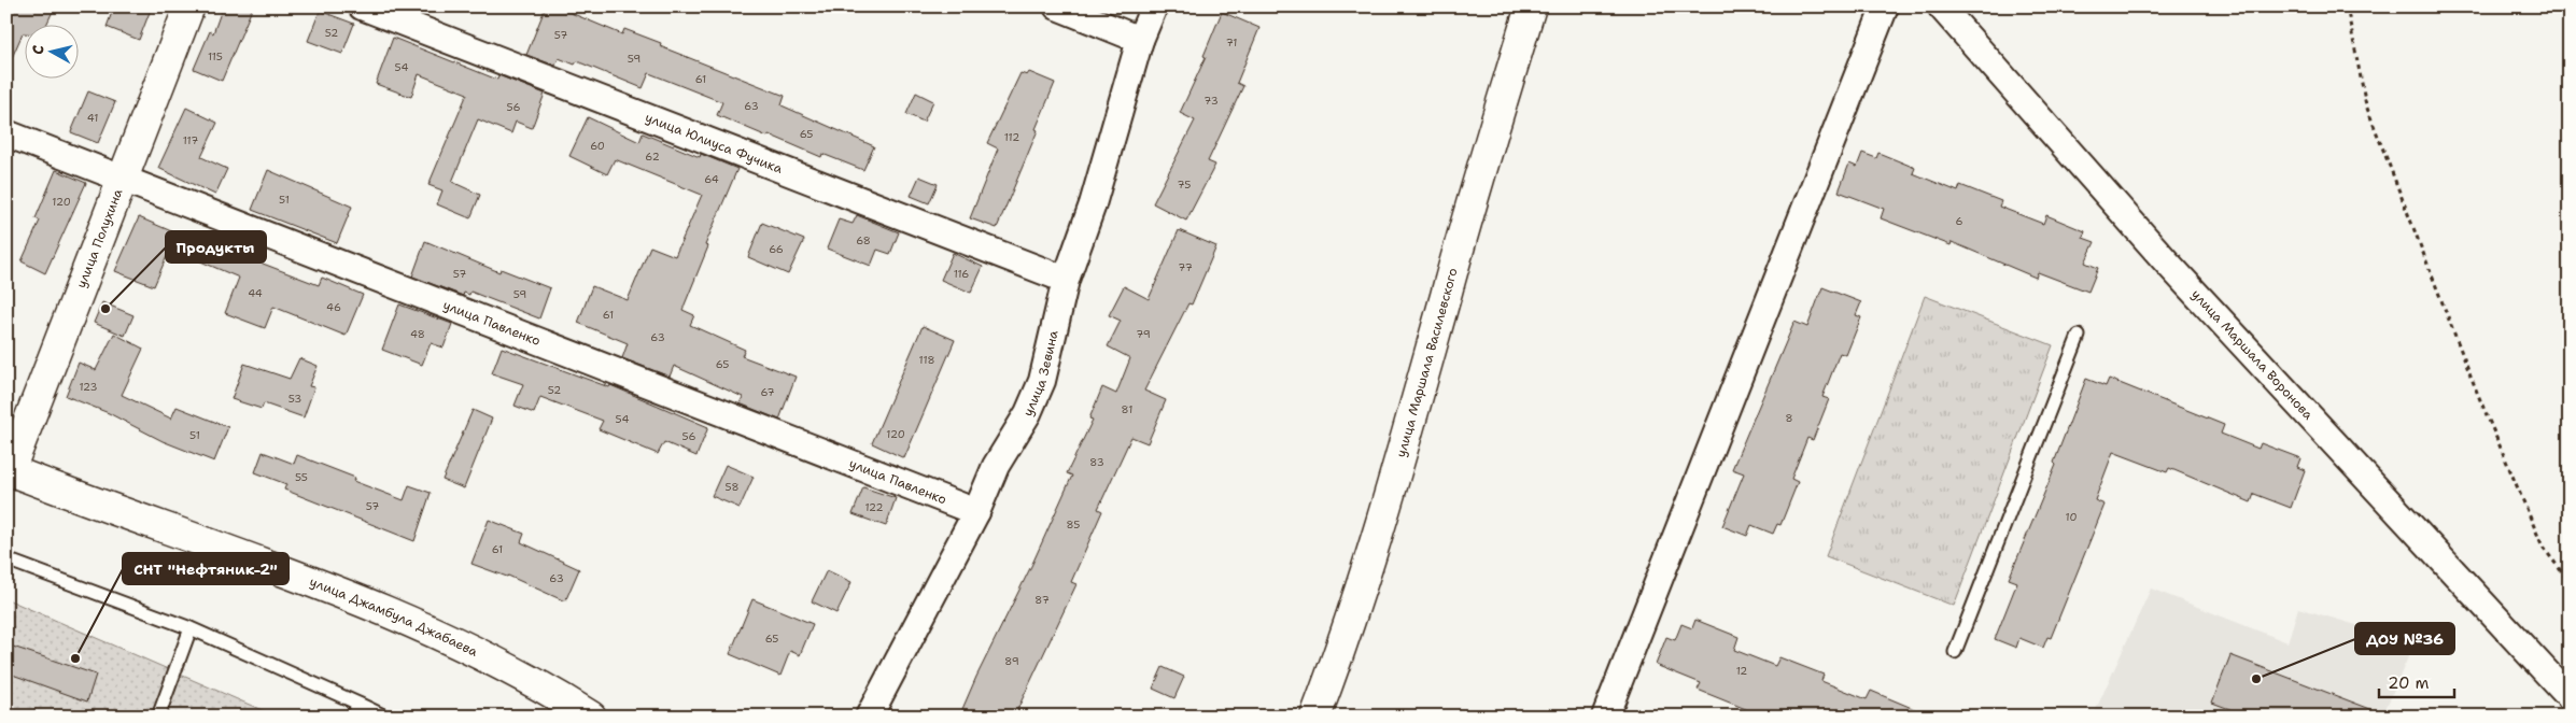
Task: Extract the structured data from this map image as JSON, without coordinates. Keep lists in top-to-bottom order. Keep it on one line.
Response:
{"streets":{"main road":["улица Полухина","улица Маршала Василевского","улица Джамбула Джабаева"],"street":["улица Юлиуса Фучика","улица Павленко","улица Маршала Воронова","улица Зевина"]},"crossings":[["улица Юлиуса Фучика","улица Зевина"],["улица Полухина","улица Павленко"],["улица Полухина","улица Джамбула Джабаева"],["улица Павленко","улица Зевина"]],"places":["Продукты","СНТ \"Нефтяник-2\"","ДОУ №36"],"house_numbers":["52","57","71","115","59","54","61","73","63","56","41","65","112","117","60","62","64","75","51","120","6","68","66","77","57","116","44","59","46","61","48","79","63","118","65","123","52","67","53","81","8","54","120","51","56","83","55","58","57","122","10","85","61","63","87","65","89","12"],"scale_bar":"20 m","north":"left"}
